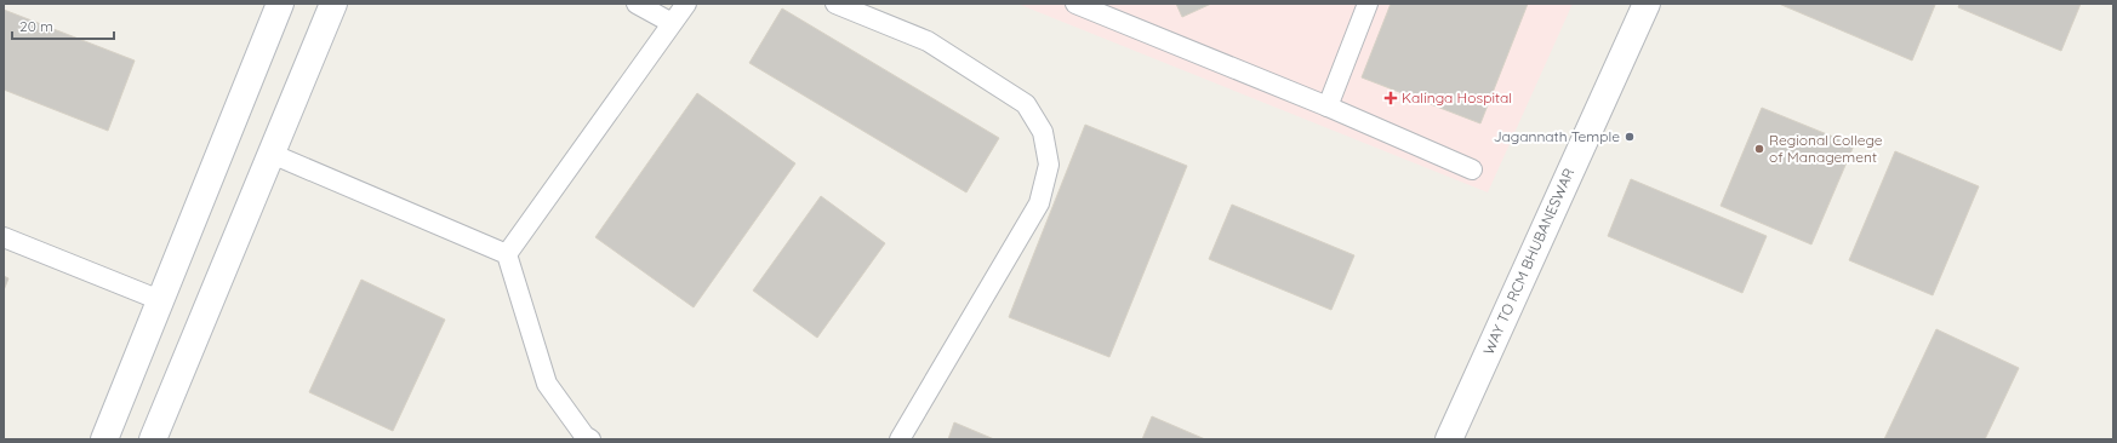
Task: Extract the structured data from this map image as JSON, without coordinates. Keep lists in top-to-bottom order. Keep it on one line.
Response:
{"streets":{"street":["WAY TO RCM BHUBANESWAR"]},"places":{"health":["Kalinga Hospital"],"other":["Jagannath Temple","Regional College of Management"]},"scale_bar":"20 m"}
